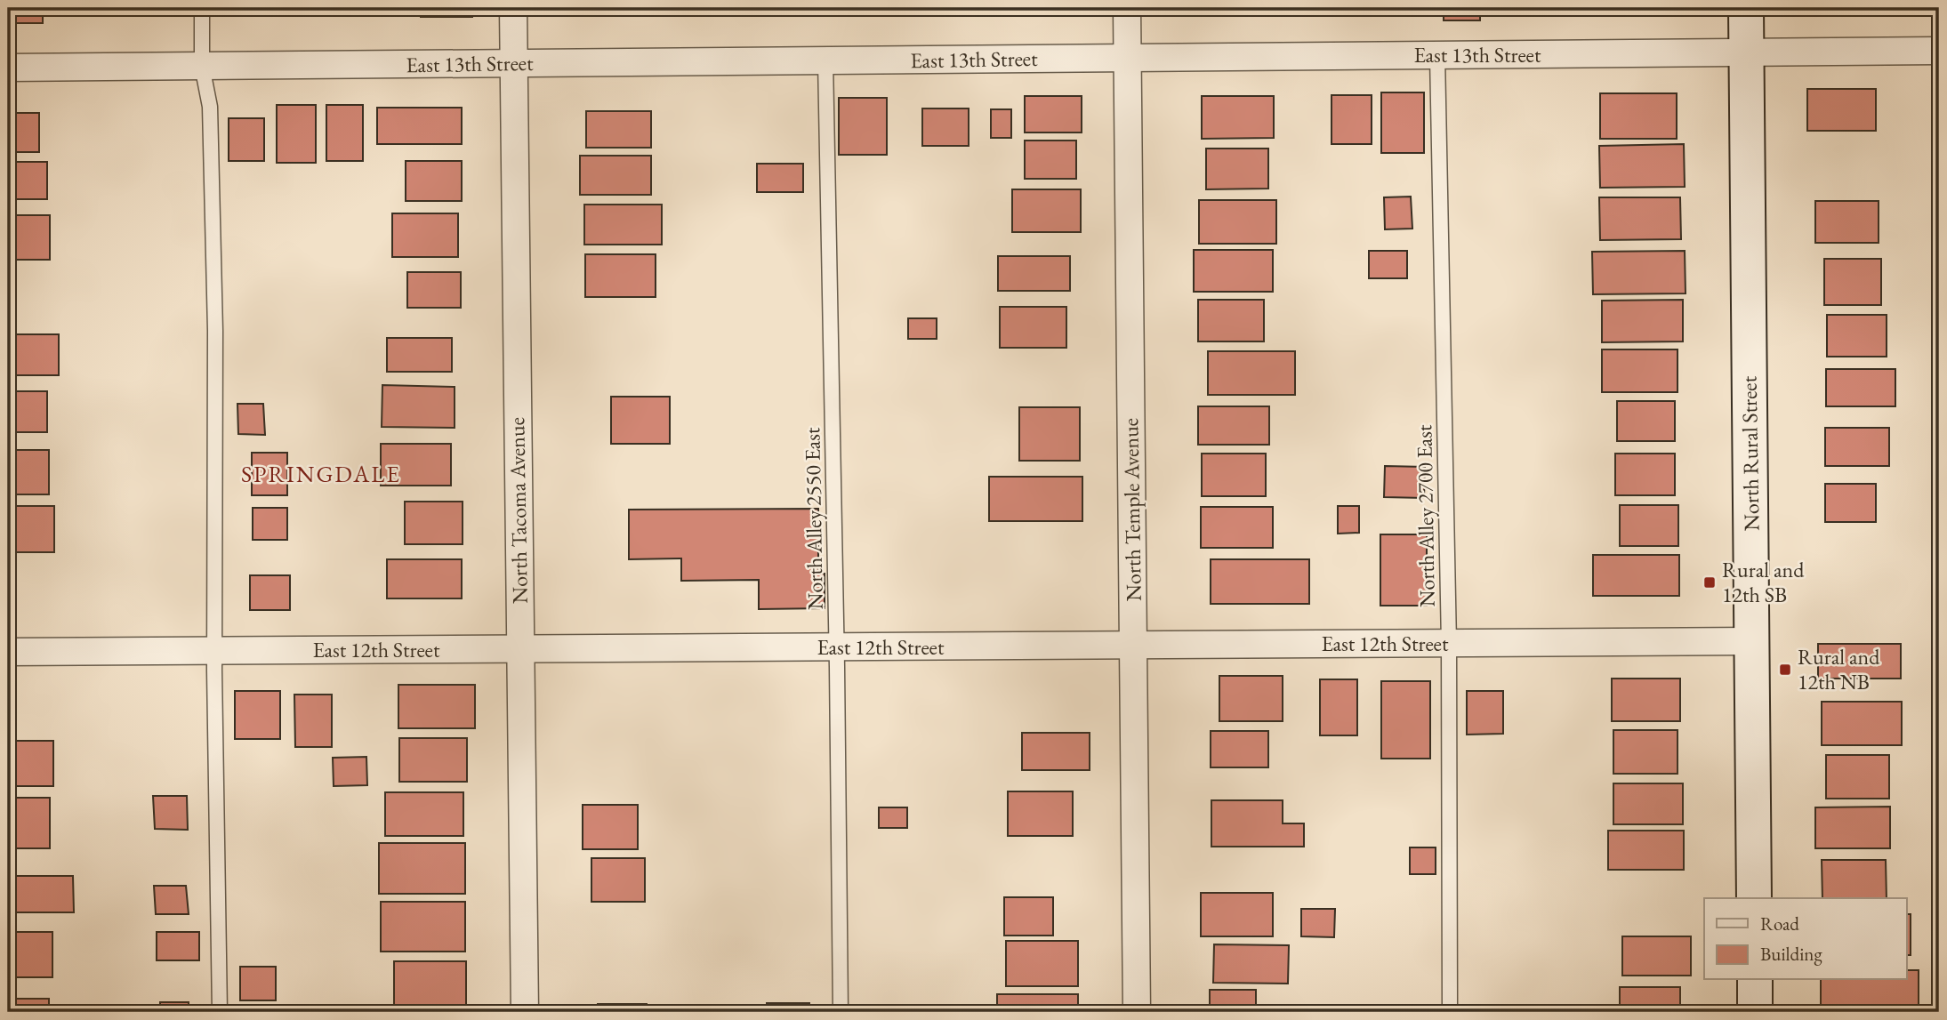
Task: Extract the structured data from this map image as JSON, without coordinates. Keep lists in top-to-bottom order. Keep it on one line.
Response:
{"streets":{"main road":["North Rural Street"],"street":["East 13th Street","North Temple Avenue","North Tacoma Avenue","East 12th Street"],"lane":["North Alley 2700 East","North Alley 2550 East"]},"crossings":[["East 13th Street","North Rural Street"],["East 13th Street","North Temple Avenue"],["East 13th Street","North Tacoma Avenue"],["East 13th Street","North Alley 2700 East"],["East 13th Street","North Alley 2550 East"],["North Rural Street","East 12th Street"],["North Temple Avenue","East 12th Street"],["North Tacoma Avenue","East 12th Street"],["North Alley 2700 East","East 12th Street"],["North Alley 2550 East","East 12th Street"]],"districts":["SPRINGDALE"],"places":{"transit":["Rural and 12th SB","Rural and 12th NB"]},"legend":["Road","Building"]}
